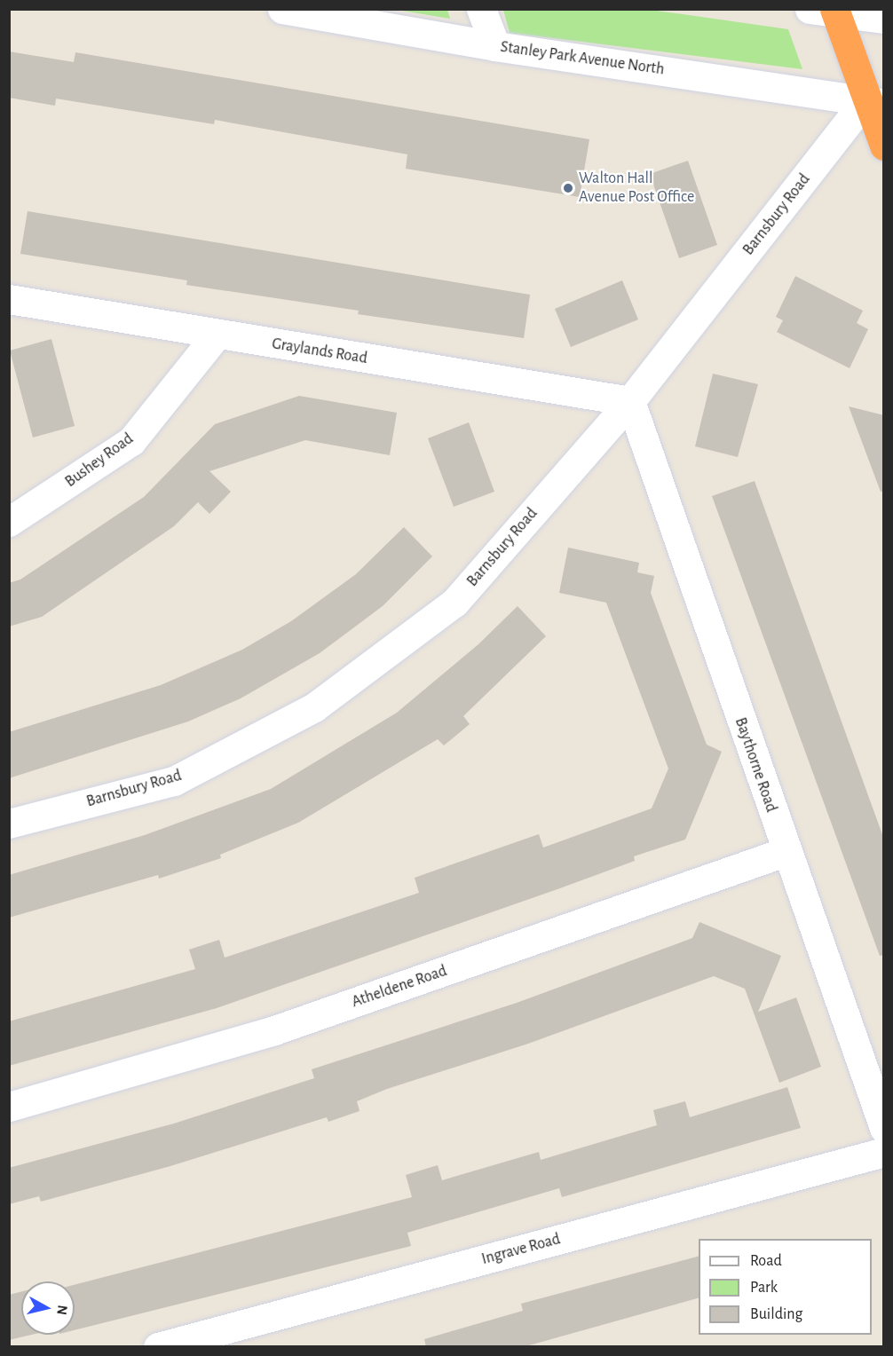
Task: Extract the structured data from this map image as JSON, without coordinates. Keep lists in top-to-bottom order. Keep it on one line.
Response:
{"streets":{"street":["Stanley Park Avenue North","Barnsbury Road","Graylands Road","Bushey Road","Baythorne Road","Atheldene Road","Ingrave Road"]},"crossings":[["Stanley Park Avenue North","Barnsbury Road"],["Barnsbury Road","Graylands Road"],["Barnsbury Road","Baythorne Road"],["Graylands Road","Bushey Road"],["Graylands Road","Baythorne Road"],["Baythorne Road","Atheldene Road"]],"places":["Walton Hall Avenue Post Office"],"legend":["Road","Park","Building"],"north":"right"}
